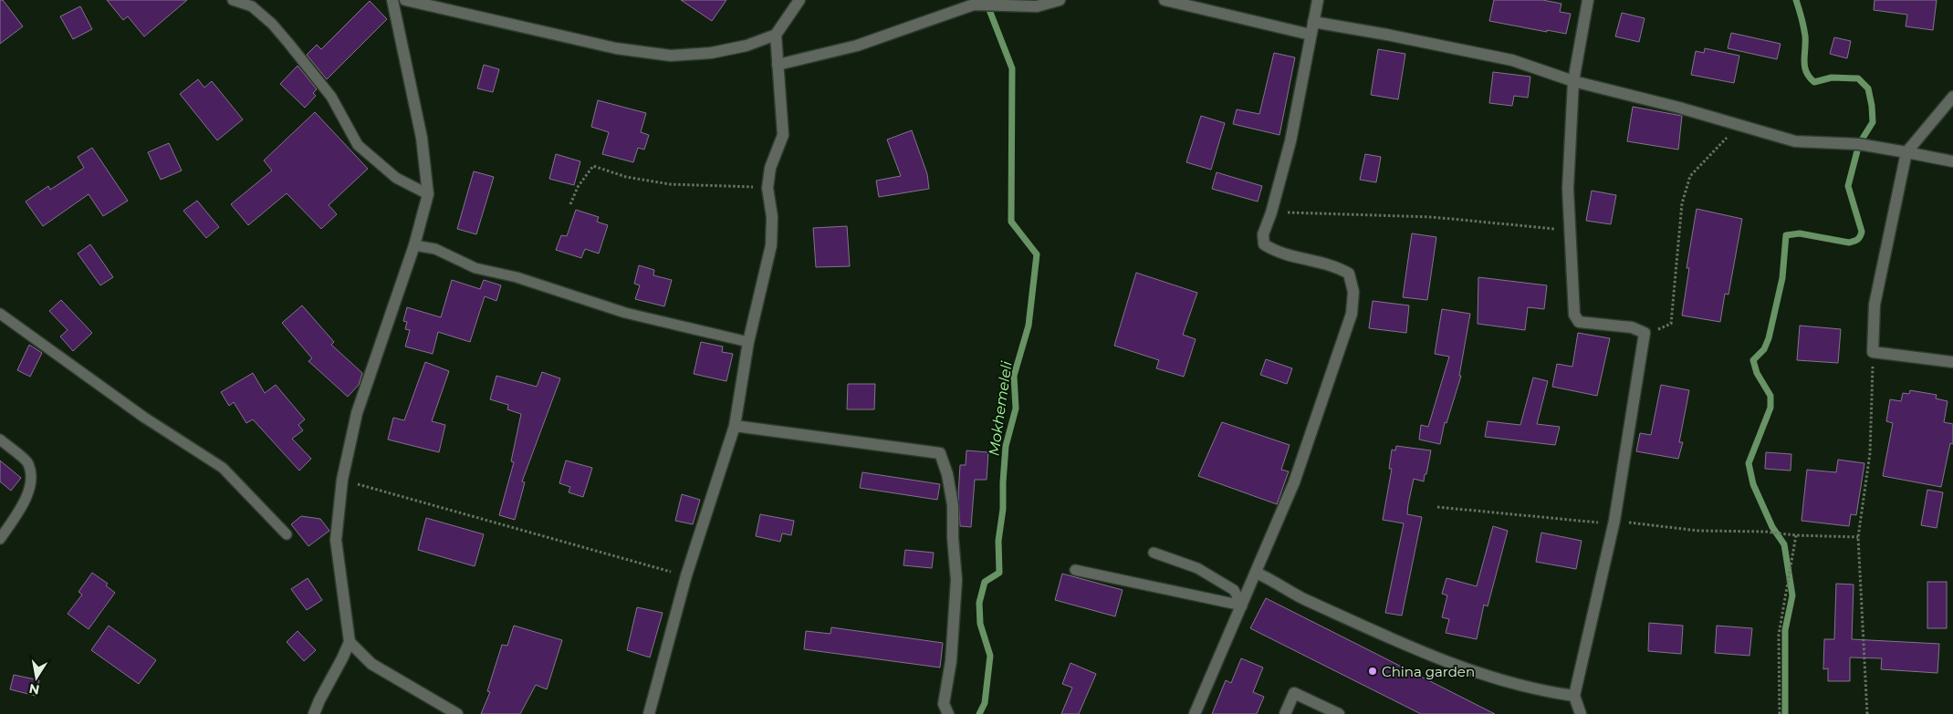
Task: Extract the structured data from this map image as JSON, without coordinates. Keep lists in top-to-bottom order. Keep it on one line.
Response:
{"water":["Mokhemeleli"],"places":["China garden"],"north":"bottom"}
